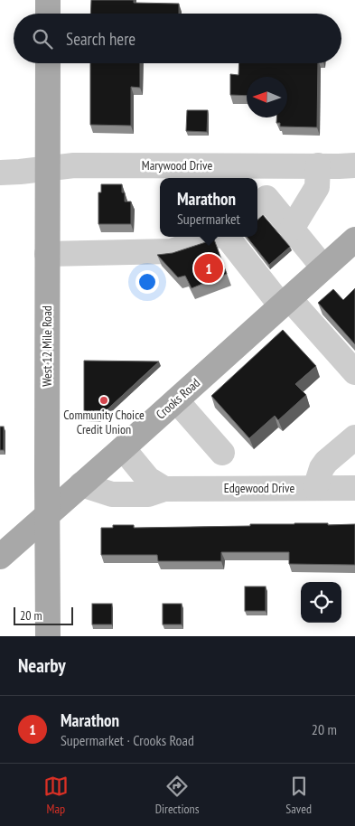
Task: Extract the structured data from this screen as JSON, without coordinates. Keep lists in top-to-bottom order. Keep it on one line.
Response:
{"streets":{"main road":["West 12 Mile Road","Crooks Road"],"street":["Marywood Drive","Edgewood Drive"]},"crossings":[["Marywood Drive","West 12 Mile Road"],["West 12 Mile Road","Crooks Road"],["Crooks Road","Edgewood Drive"]],"places":["Community Choice Credit Union"],"scale_bar":"20 m","north":"left","page":{"search":"Search here","popup":["Marathon","Supermarket"],"pins":"1","scale":"20 m","heading":"Nearby","list":[{"mark":"1","name":"Marathon","note":"Supermarket · Crooks Road","value":"20 m"}],"nav":["Map","Directions","Saved"]}}
